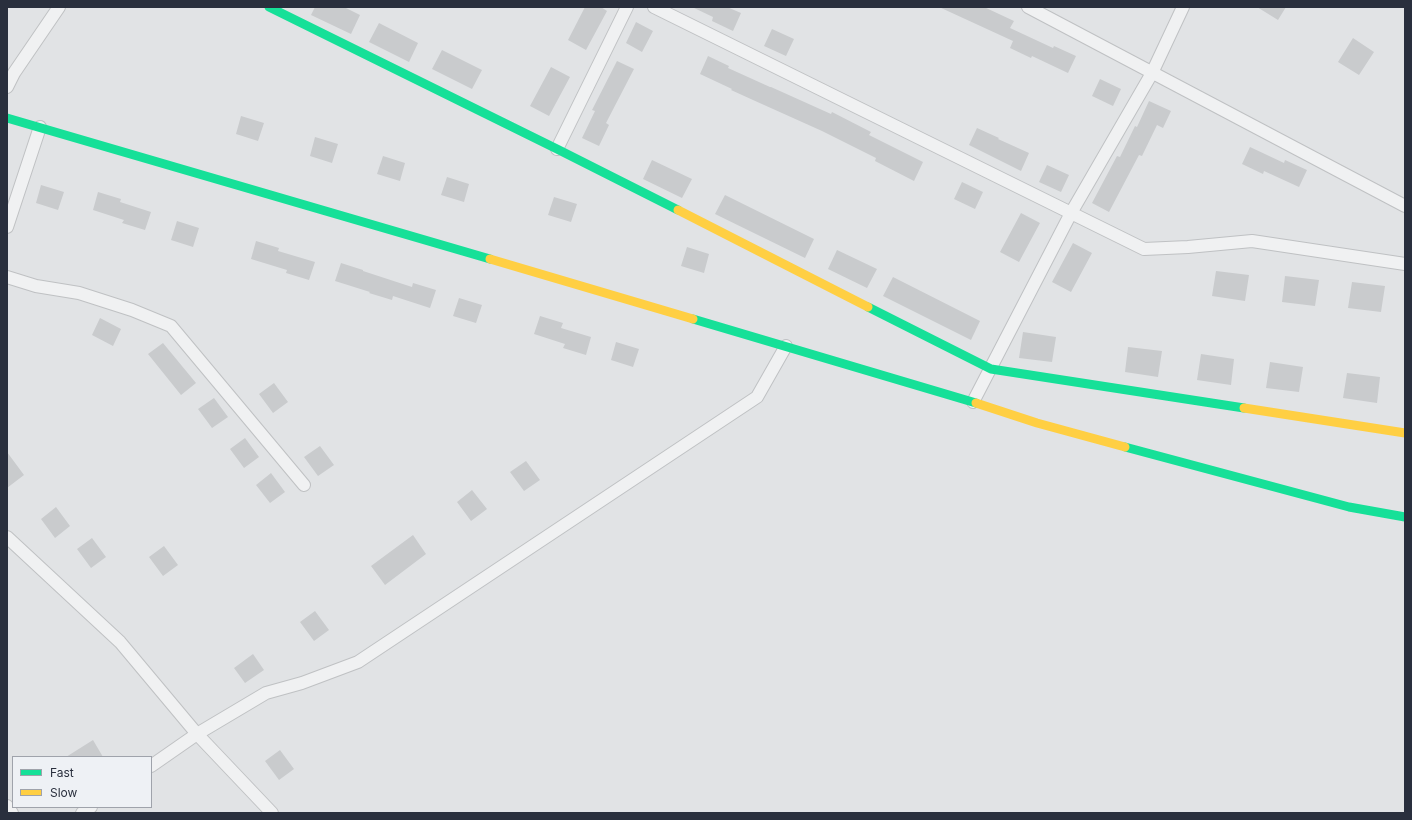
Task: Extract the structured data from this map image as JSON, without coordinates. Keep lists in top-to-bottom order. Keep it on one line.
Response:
{"legend":["Fast","Slow"]}
